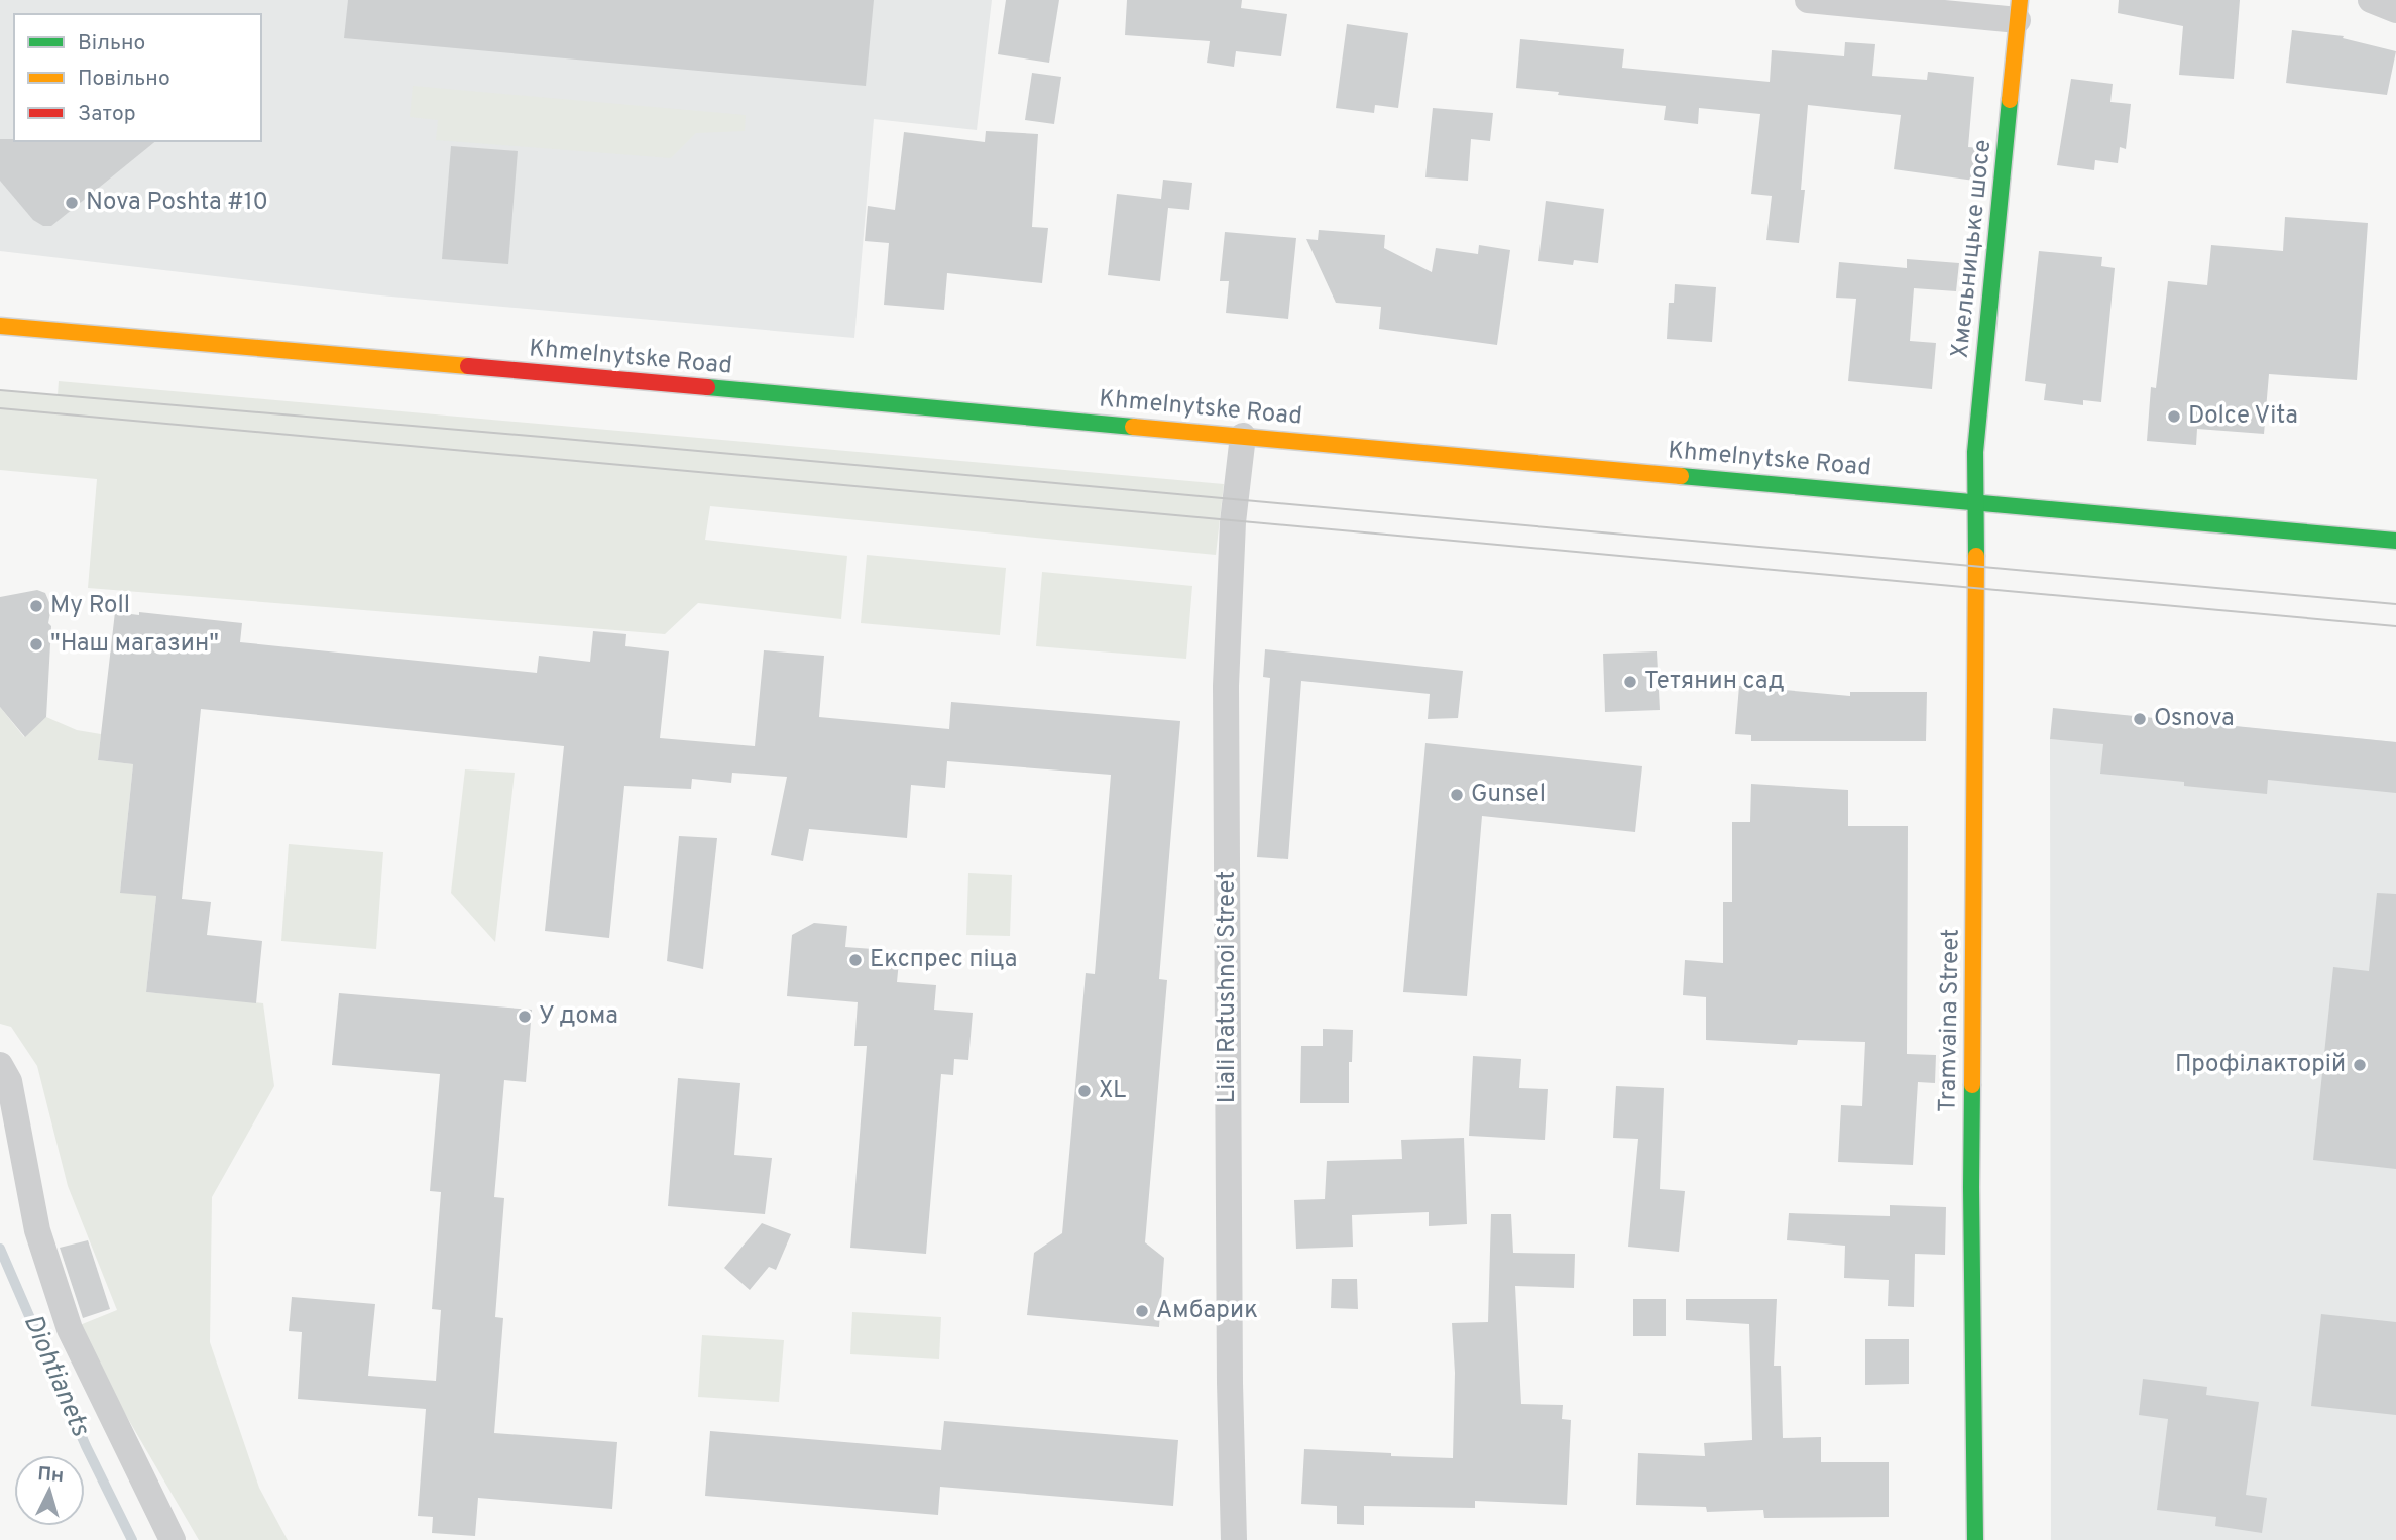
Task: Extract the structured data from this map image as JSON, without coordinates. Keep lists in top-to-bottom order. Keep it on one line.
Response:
{"streets":{"main road":["Хмельницьке шосе","Khmelnytske Road","Tramvaina Street"],"street":["Liali Ratushnoi Street"]},"crossings":[["Хмельницьке шосе","Khmelnytske Road"],["Хмельницьке шосе","Tramvaina Street"],["Khmelnytske Road","Liali Ratushnoi Street"],["Khmelnytske Road","Tramvaina Street"]],"water":["Diohtianets"],"places":["Nova Poshta #10","Dolce Vita","My Roll","\"Наш магазин\"","Тетянин сад","Osnova","Gunsel","Експрес піца","У дома","Профілакторій","XL","Амбарик"],"legend":["Вільно","Повільно","Затор"],"north":"top"}
